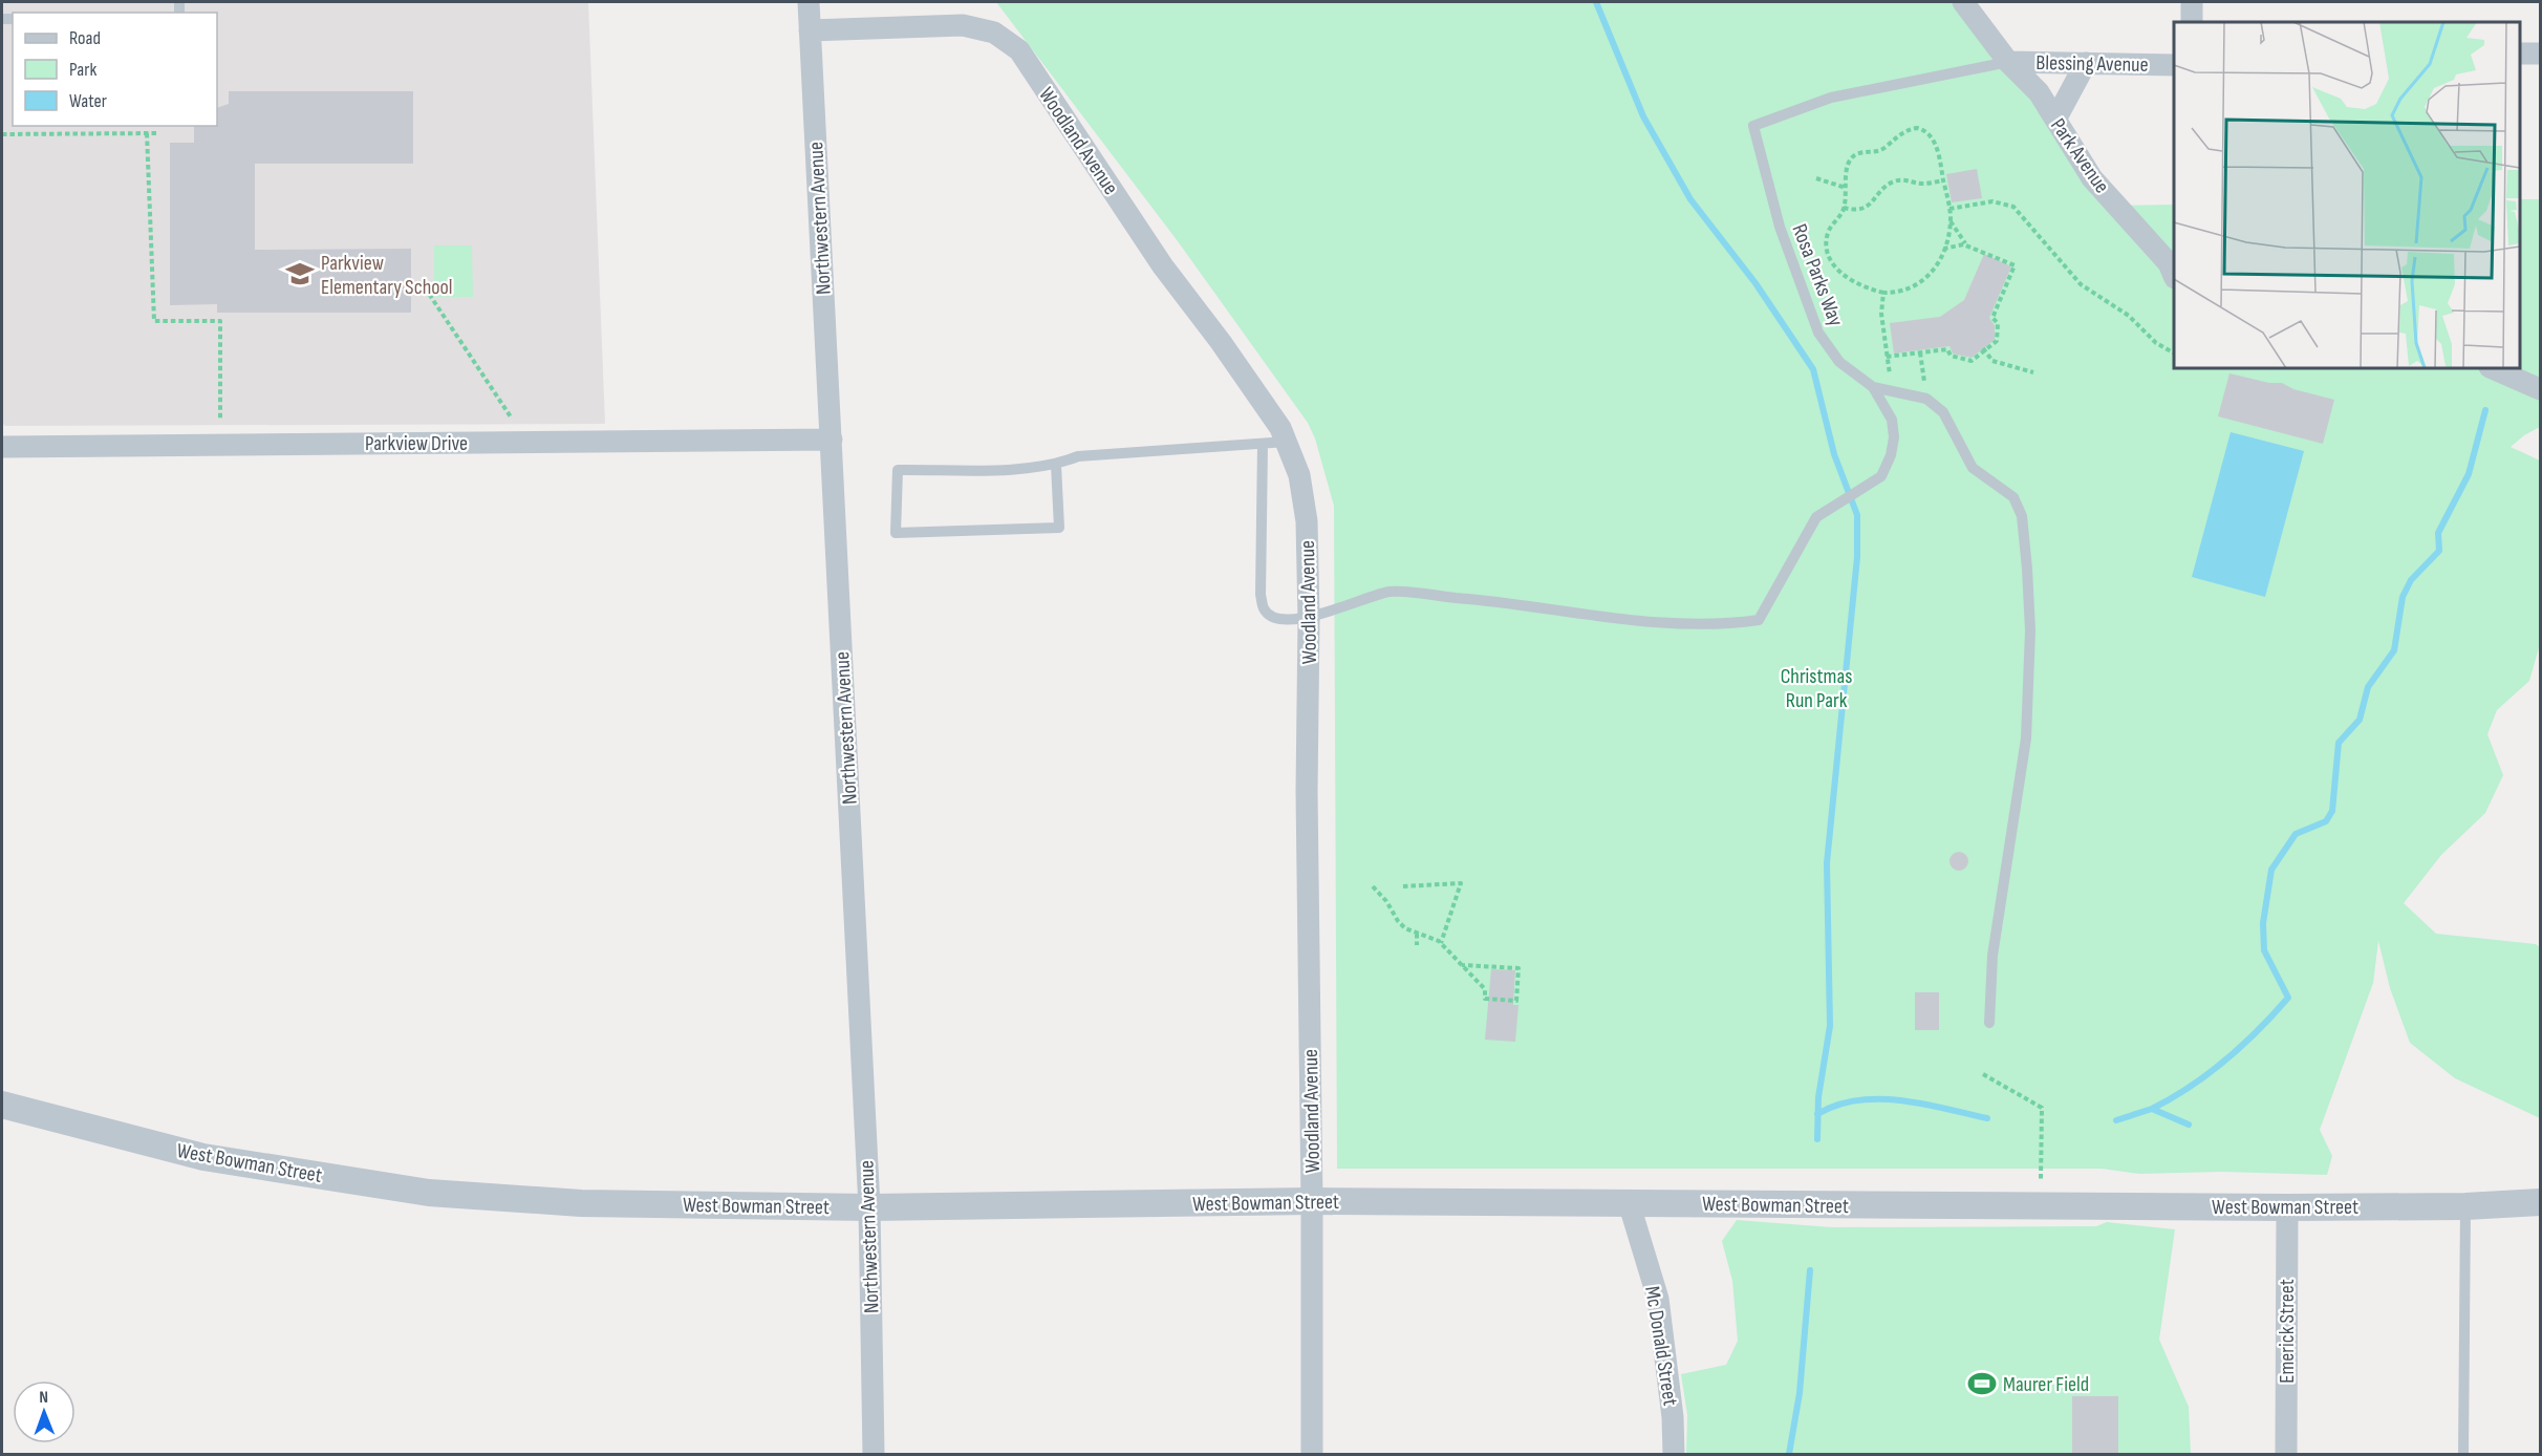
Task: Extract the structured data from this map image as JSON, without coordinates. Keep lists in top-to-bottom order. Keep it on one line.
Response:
{"streets":{"street":["Blessing Avenue","Woodland Avenue","Park Avenue","Northwestern Avenue","Parkview Drive","West Bowman Street","Emerick Street","Mc Donald Street"],"lane":["Rosa Parks Way"]},"crossings":[["Blessing Avenue","Park Avenue"],["Blessing Avenue","Rosa Parks Way"],["Woodland Avenue","Northwestern Avenue"],["Woodland Avenue","Rosa Parks Way"],["Woodland Avenue","West Bowman Street"],["Park Avenue","Rosa Parks Way"],["Northwestern Avenue","Parkview Drive"],["Northwestern Avenue","West Bowman Street"],["West Bowman Street","Emerick Street"],["West Bowman Street","Mc Donald Street"]],"parks":["Christmas Run Park"],"places":{"school or university":["Parkview Elementary School"],"sports":["Maurer Field"]},"legend":["Road","Park","Water"],"north":"top"}
